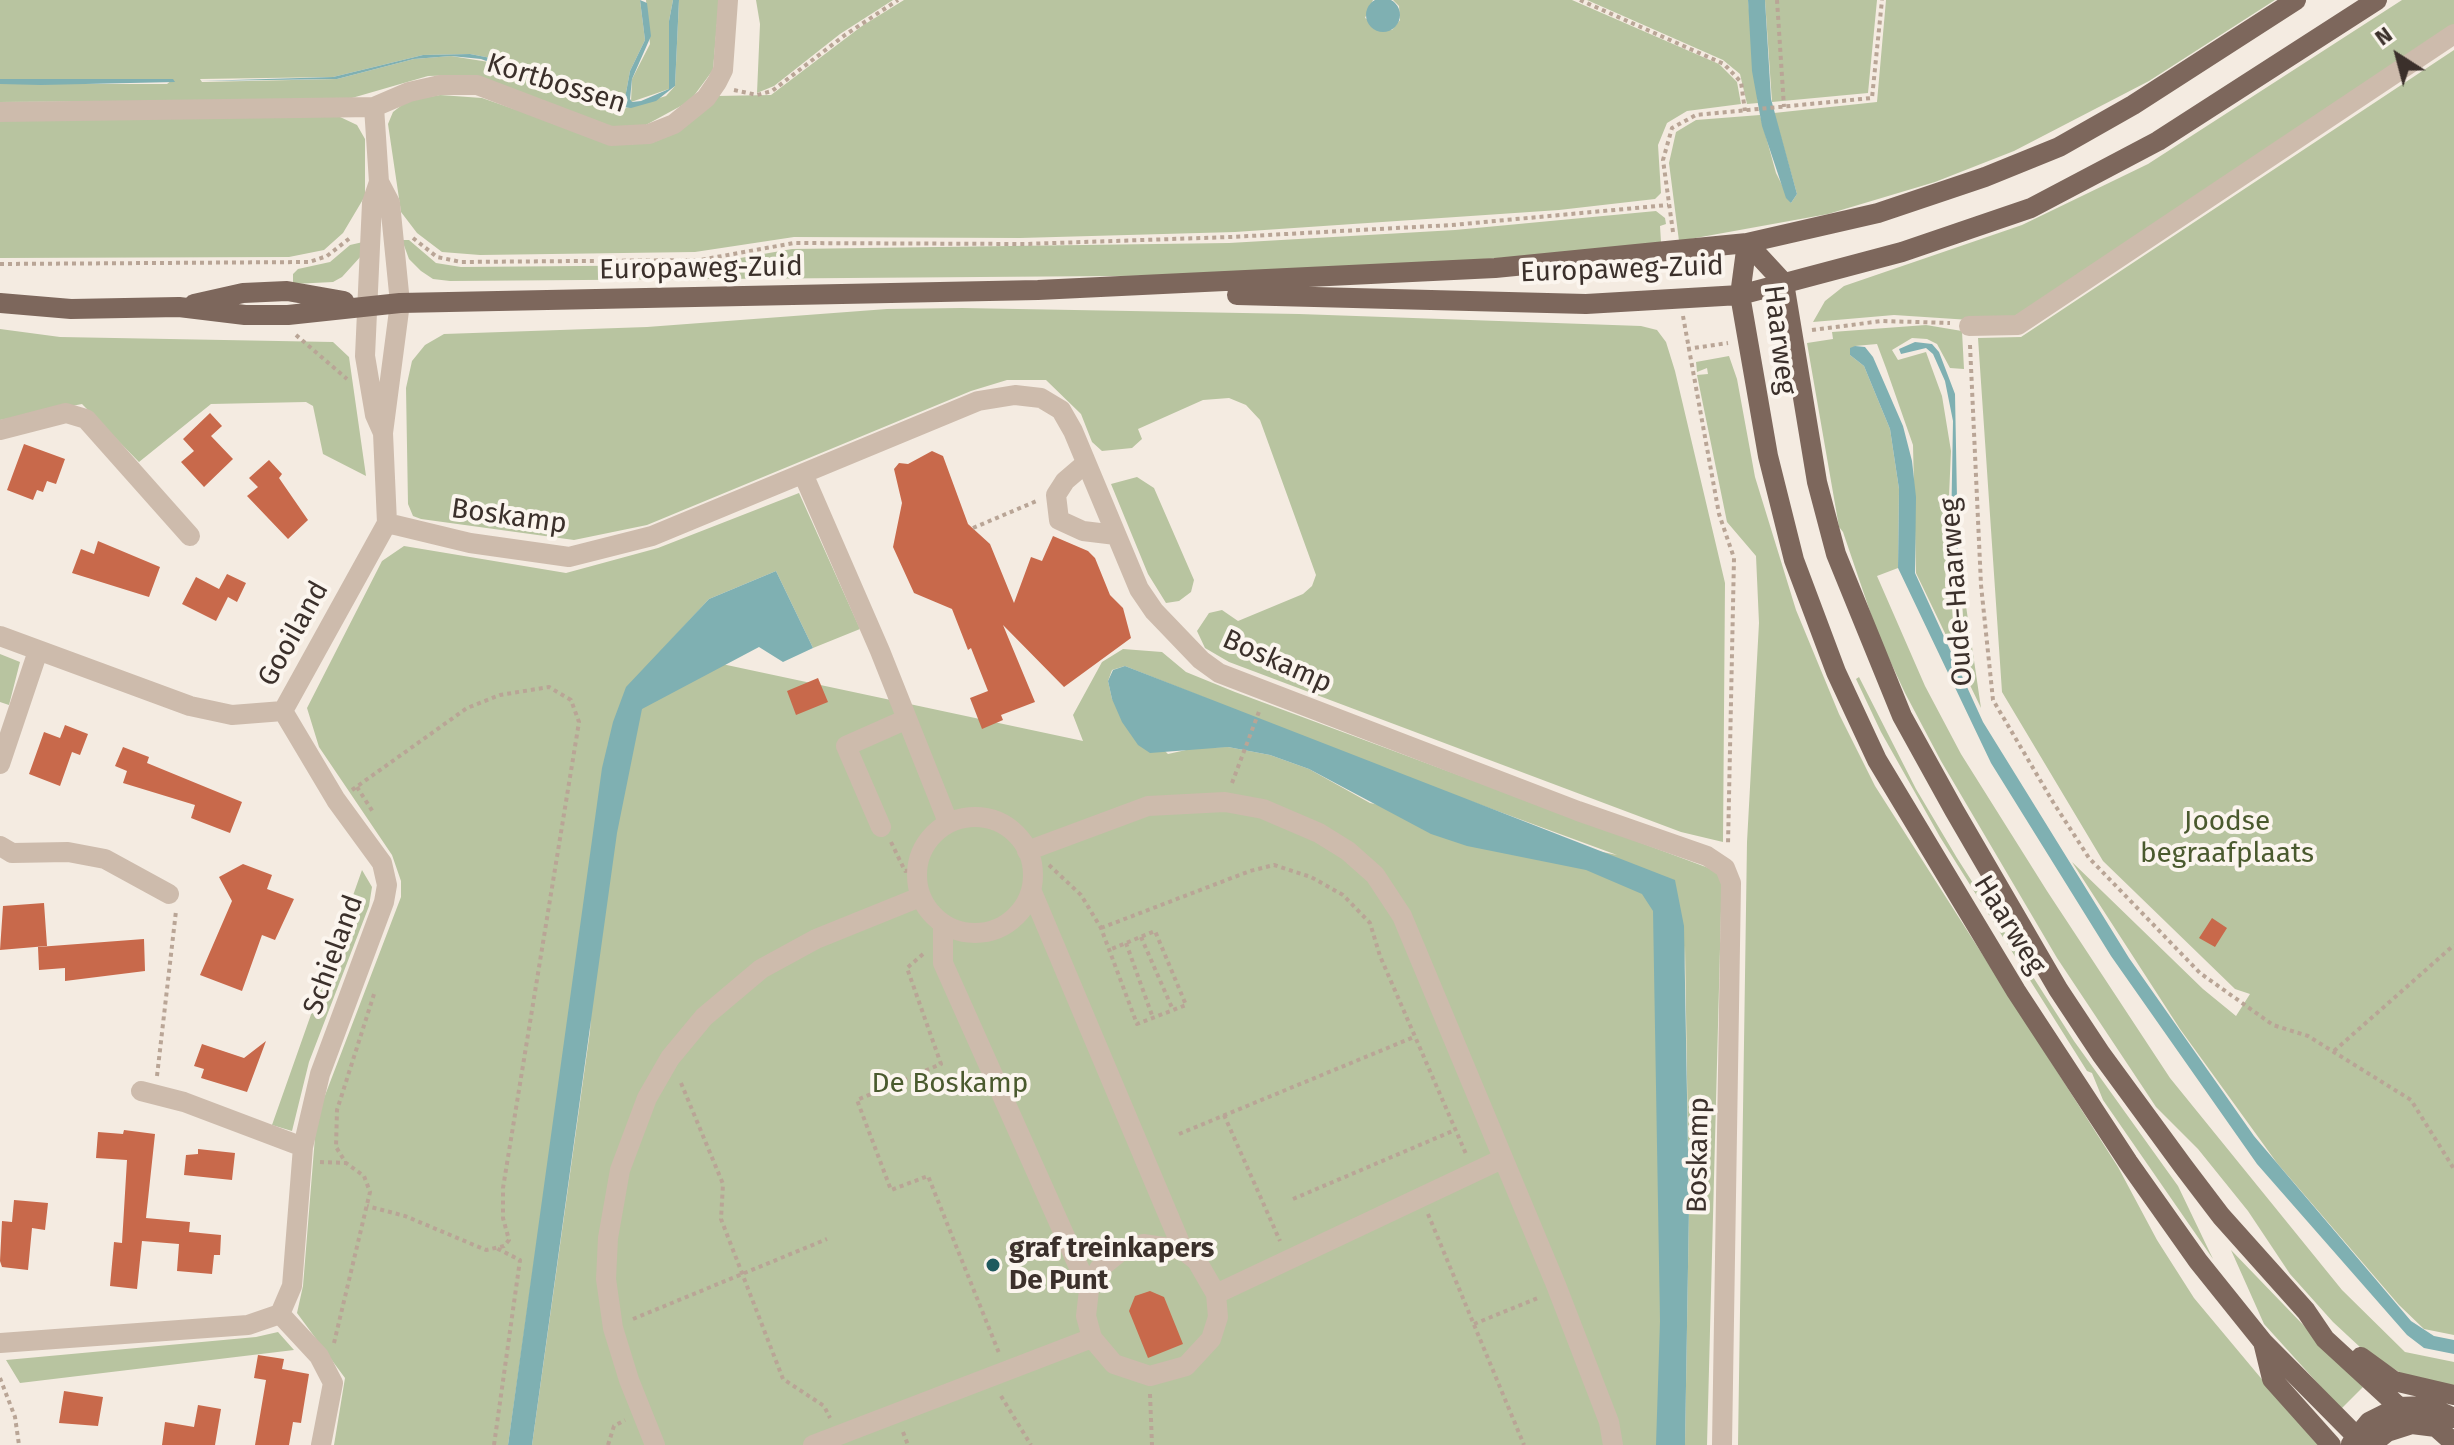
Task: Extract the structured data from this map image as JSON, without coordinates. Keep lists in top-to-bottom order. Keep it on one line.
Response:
{"streets":{"main road":["Europaweg-Zuid","Haarweg"],"street":["Kortbossen","Boskamp","Gooiland","Schieland"],"path":["Oude-Haarweg"]},"crossings":[["Europaweg-Zuid","Haarweg"],["Boskamp","Gooiland"],["Gooiland","Schieland"]],"parks":["Joodse begraafplaats","De Boskamp"],"places":["graf treinkapers De Punt"],"north":"top left"}
